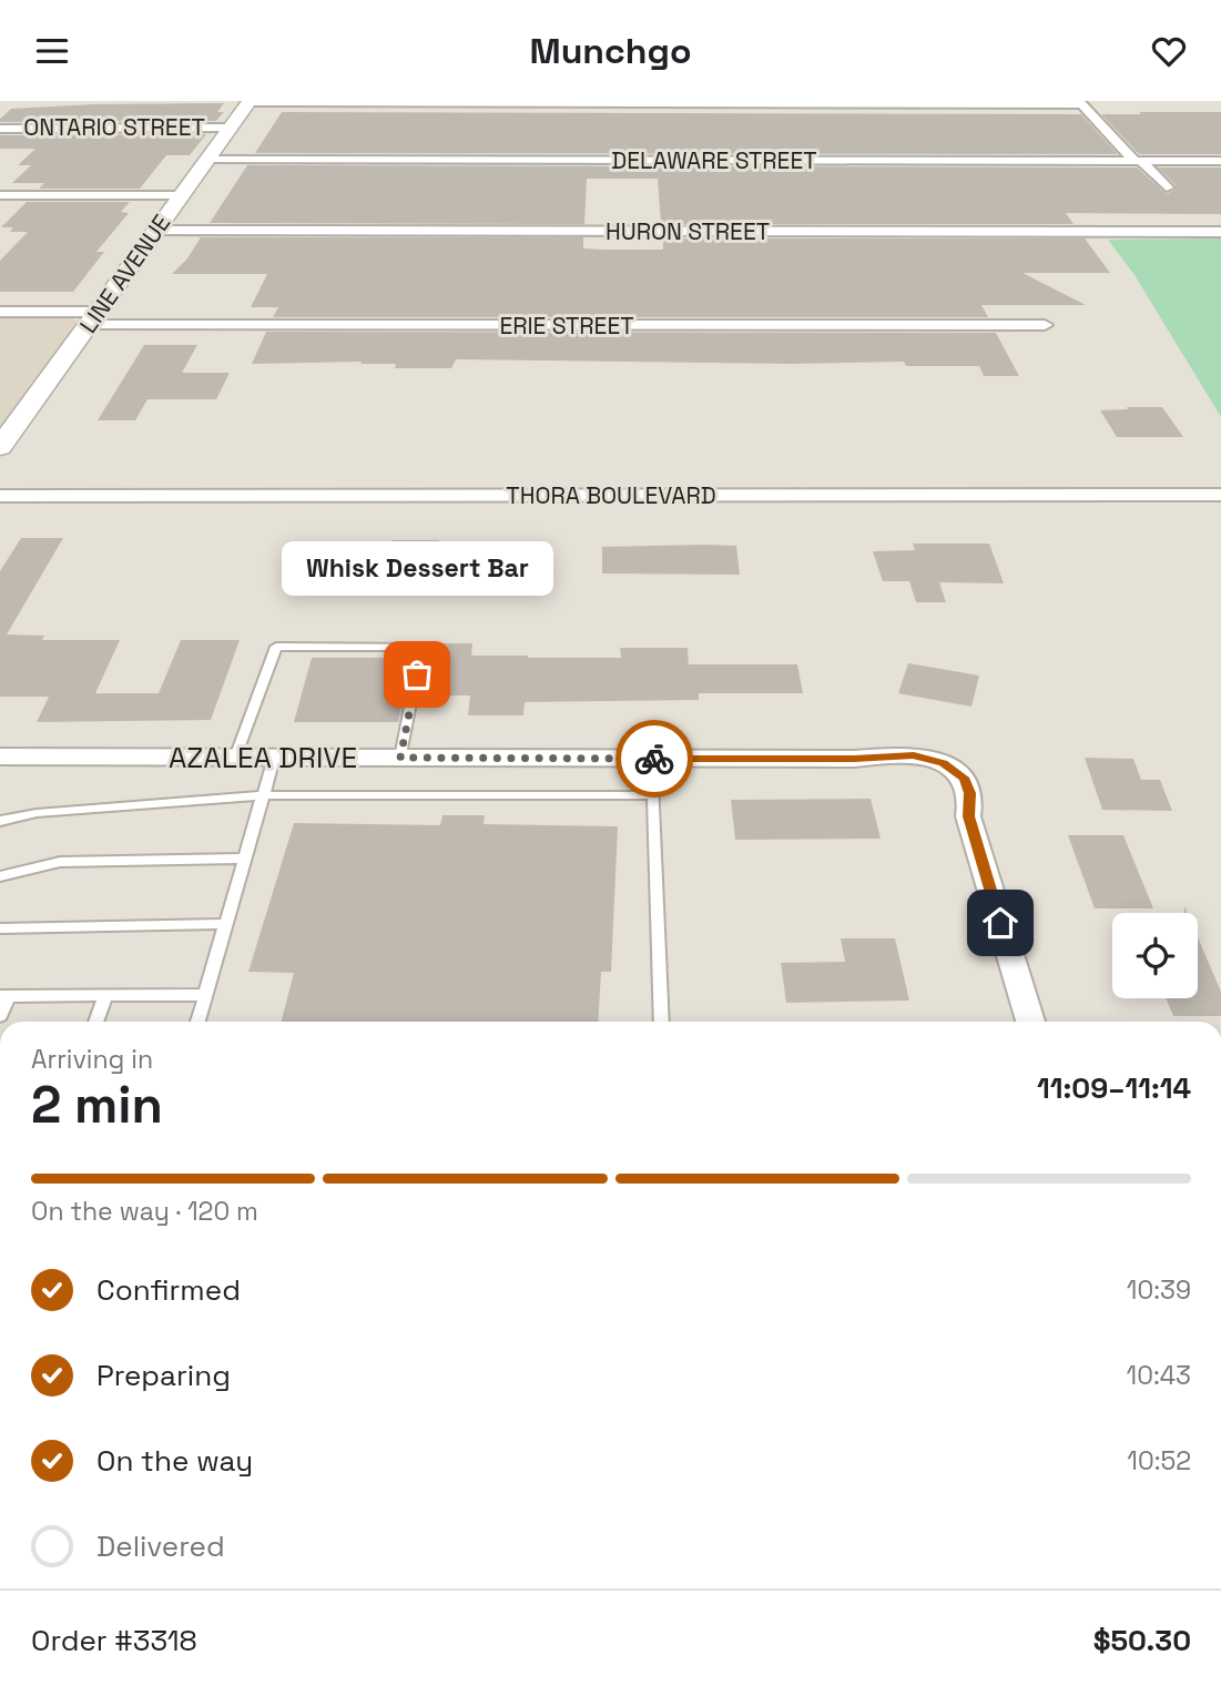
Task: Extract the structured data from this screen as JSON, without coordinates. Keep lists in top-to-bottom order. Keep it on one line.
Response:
{"streets":{"main road":["LINE AVENUE"],"street":["ONTARIO STREET","DELAWARE STREET","HURON STREET","ERIE STREET","THORA BOULEVARD","AZALEA DRIVE"]},"crossings":[["ONTARIO STREET","LINE AVENUE"],["DELAWARE STREET","LINE AVENUE"],["HURON STREET","LINE AVENUE"],["LINE AVENUE","ERIE STREET"]],"places":["Whisk Dessert Bar"],"page":{"header":"Munchgo","bubble":"Whisk Dessert Bar","heading":["2 min","Arriving in","11:09–11:14"],"panel":["Order #3318","$50.30"],"bar":"On the way · 120 m","list":[["Confirmed","10:39"],["Preparing","10:43"],["On the way","10:52"],"Delivered"]}}
